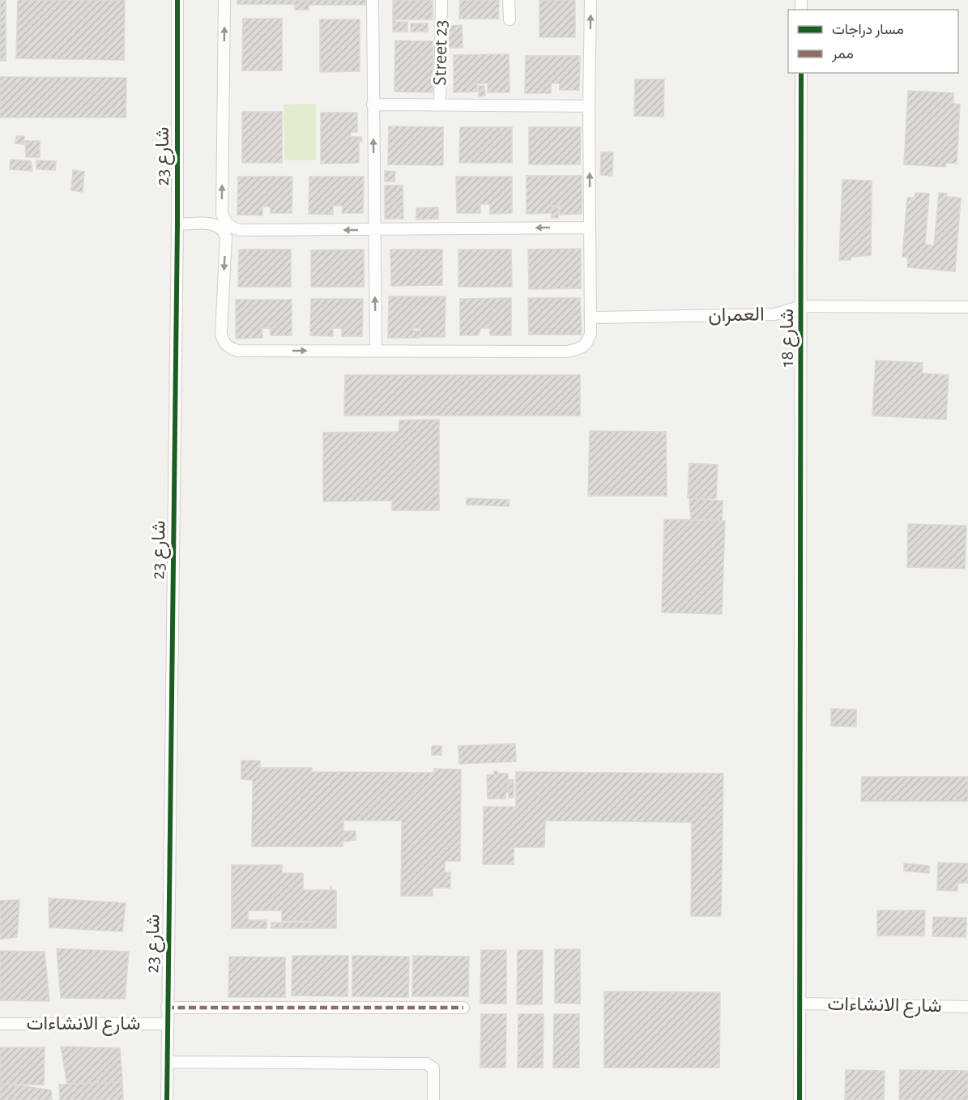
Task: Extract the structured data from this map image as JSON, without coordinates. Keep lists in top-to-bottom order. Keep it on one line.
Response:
{"streets":{"street":["Street 23","شارع 23","العمران","شارع 18","شارع الانشاءات"]},"crossings":[["شارع 23","شارع الانشاءات"],["العمران","شارع 18"],["شارع 18","شارع الانشاءات"]],"legend":["مسار دراجات","ممر"]}
